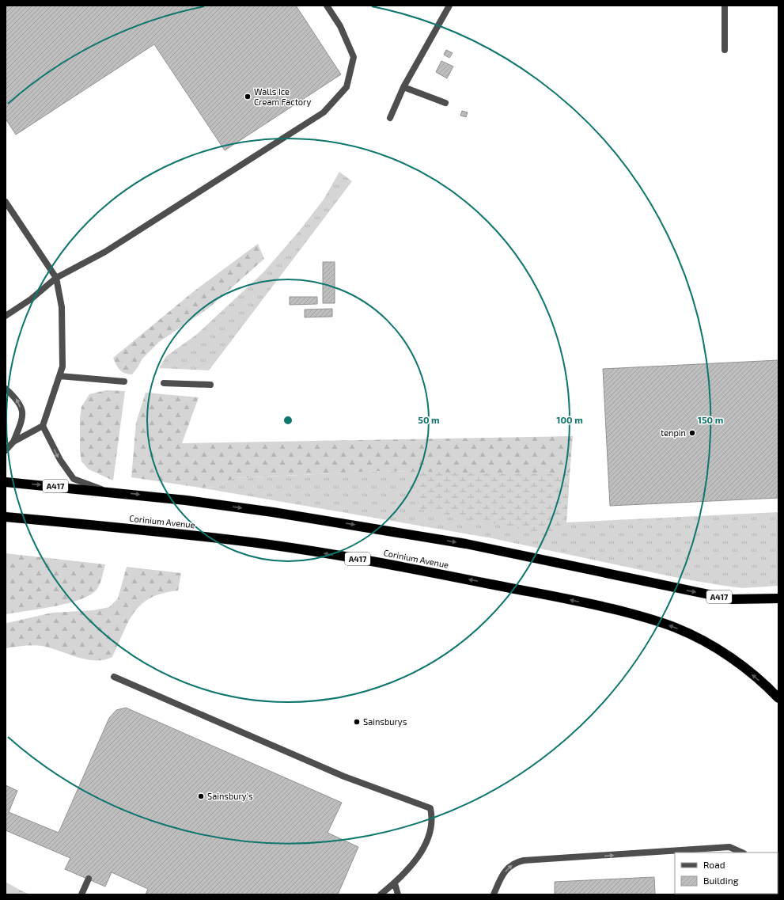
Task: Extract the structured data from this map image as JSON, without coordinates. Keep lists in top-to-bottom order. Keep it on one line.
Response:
{"streets":{"highway":["A417","Corinium Avenue"]},"places":["Walls Ice Cream Factory","tenpin","Sainsburys","Sainsbury's"],"legend":["Road","Building"],"rings":["50 m","100 m","150 m"]}
